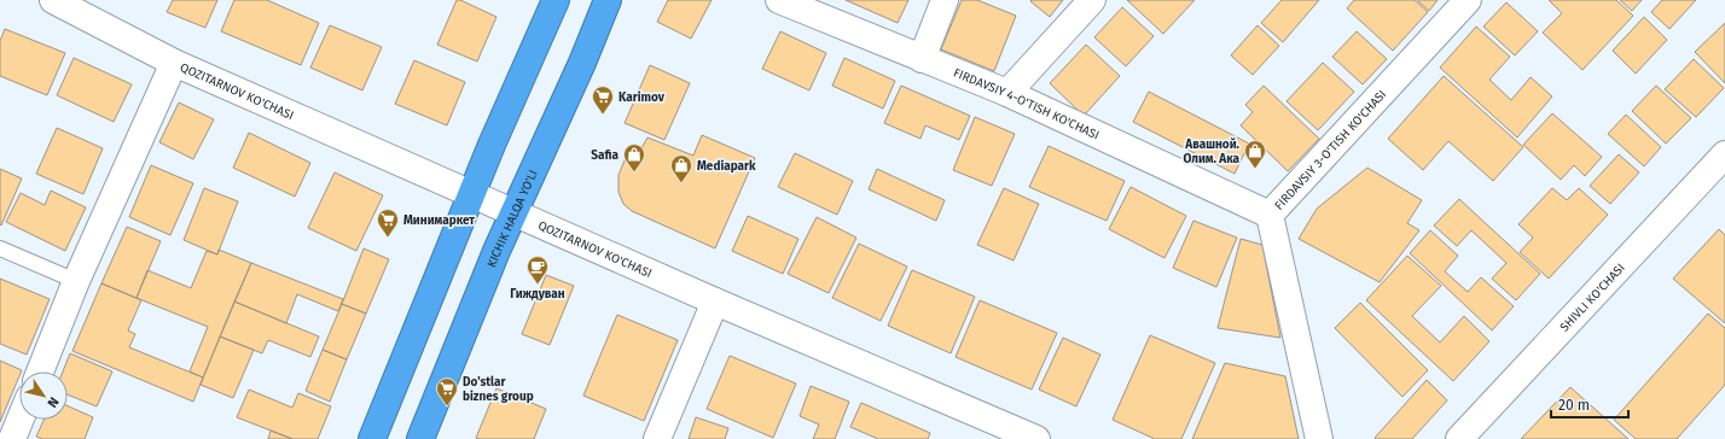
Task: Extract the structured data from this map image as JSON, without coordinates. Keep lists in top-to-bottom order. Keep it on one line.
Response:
{"streets":{"highway":["KICHIK HALQA YO'LI"],"street":["QOZITARNOV KO'CHASI","FIRDAVSIY 4-O'TISH KO'CHASI","FIRDAVSIY 3-O'TISH KO'CHASI","SHIVLI KO'CHASI"]},"crossings":[["QOZITARNOV KO'CHASI","KICHIK HALQA YO'LI"],["FIRDAVSIY 4-O'TISH KO'CHASI","FIRDAVSIY 3-O'TISH KO'CHASI"]],"places":{"supermarket":["Karimov","Минимаркет","Do'stlar biznes group"],"shop":["Авашной. Олим. Ака","Safia","Mediapark"],"cafe":["Гиждуван"]},"scale_bar":"20 m","north":"bottom right"}
